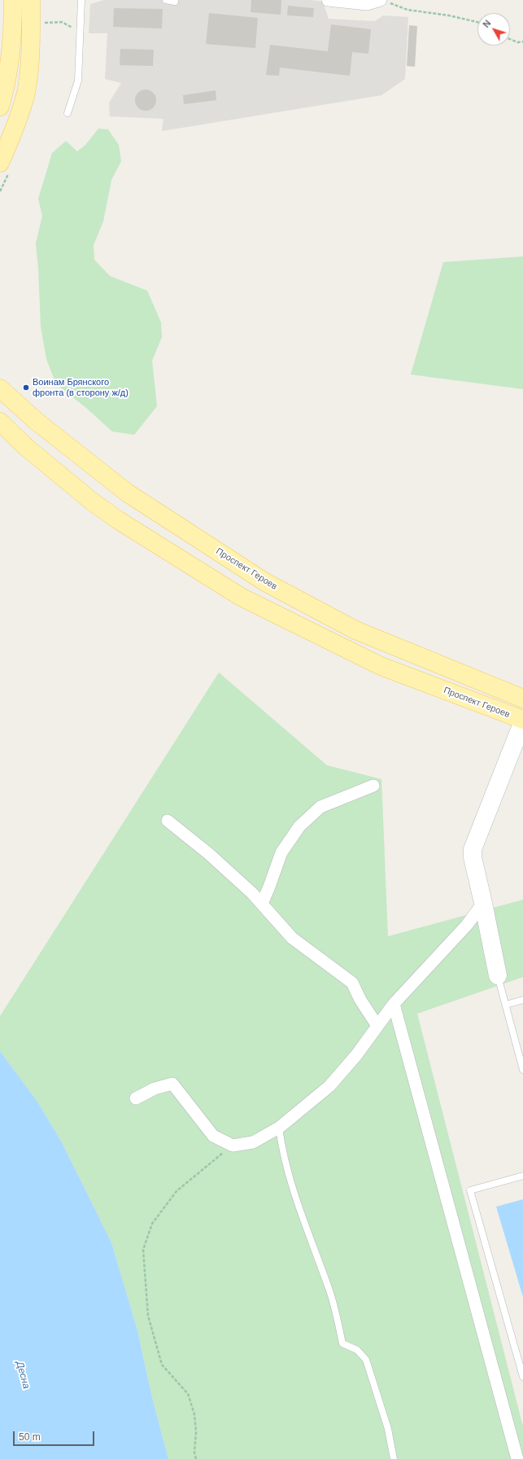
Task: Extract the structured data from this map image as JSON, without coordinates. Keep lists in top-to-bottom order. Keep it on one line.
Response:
{"streets":{"main road":["Проспект Героев"]},"water":["Десна"],"places":["Воинам Брянского фронта (в сторону ж/д)"],"scale_bar":"50 m","north":"top left"}
